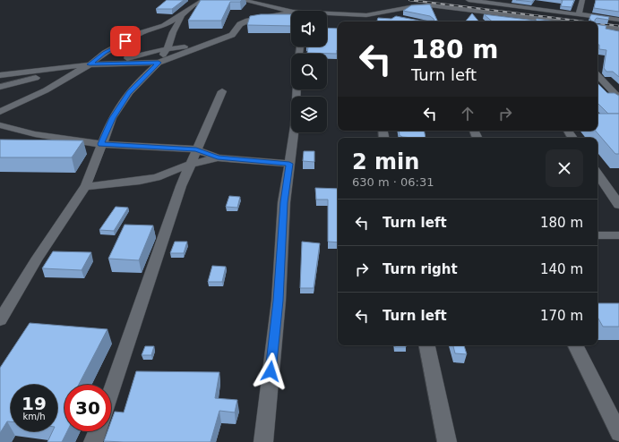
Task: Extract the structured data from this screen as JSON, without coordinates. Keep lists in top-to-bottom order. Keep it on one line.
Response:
{"page":{"turn":["180 m","Turn left"],"heading":["2 min","630 m · 06:31"],"list":[{"name":"Turn left","value":"180 m"},{"name":"Turn right","value":"140 m"},{"name":"Turn left","value":"170 m"}],"speed":"19 km/h","limit":"30"}}
